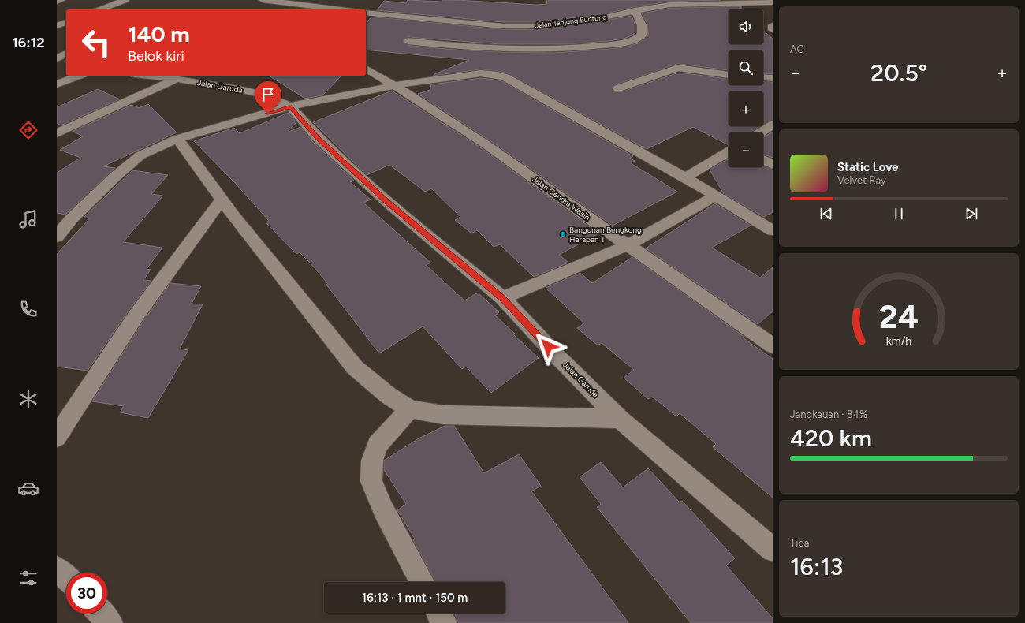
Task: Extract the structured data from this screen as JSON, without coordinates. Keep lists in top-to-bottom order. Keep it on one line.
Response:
{"streets":{"street":["Jalan Tanjung Buntung","Jalan Garuda","Jalan Cendra Wasih"]},"places":["Bangunan Bengkong Harapan 1"],"page":{"tabs":"16:12","tile":["AC",["Jangkauan · 84%","420 km"],["Tiba","16:13"]],"map_buttons":["+","−"],"turn":["140 m","Belok kiri"],"heat":["−","20.5°","+"],"song":["Static Love","Velvet Ray"],"limit":"30","trip":"16:13 · 1 mnt · 150 m","gauge":["24","km/h"]}}
